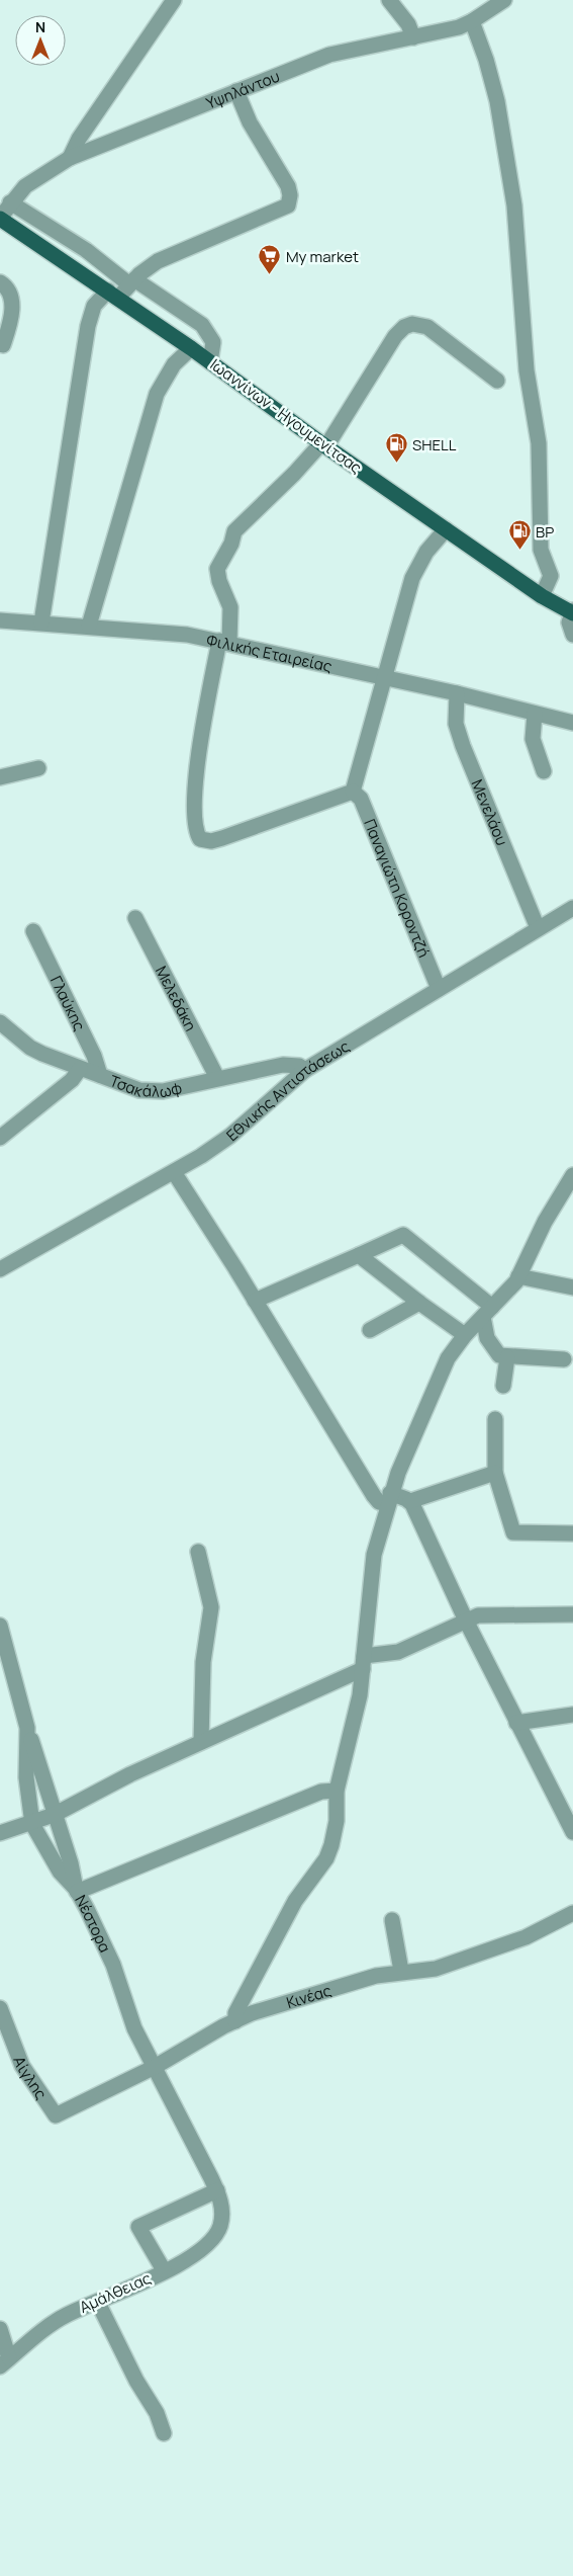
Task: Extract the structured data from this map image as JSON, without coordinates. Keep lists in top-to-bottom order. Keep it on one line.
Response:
{"streets":{"main road":["Ιωαννίνων - Ηγουμενίτσας"],"street":["Υψηλάντου","Φιλικής Εταιρείας","Μενελάου","Παναγιώτη Κοροντζή","Μελεδάκη","Γλαύκης","Τσακάλωφ","Εθνικής Αντιστάσεως","Νέστορα","Κινέας","Αίγλης","Αμάλθειας"]},"crossings":[["Υψηλάντου","Ιωαννίνων - Ηγουμενίτσας"],["Φιλικής Εταιρείας","Μενελάου"],["Μενελάου","Εθνικής Αντιστάσεως"],["Παναγιώτη Κοροντζή","Εθνικής Αντιστάσεως"],["Μελεδάκη","Τσακάλωφ"],["Γλαύκης","Τσακάλωφ"],["Τσακάλωφ","Εθνικής Αντιστάσεως"],["Νέστορα","Κινέας"],["Νέστορα","Αμάλθειας"],["Κινέας","Αίγλης"]],"places":{"supermarket":["My market"],"fuel station":["SHELL","BP"]},"north":"top"}
